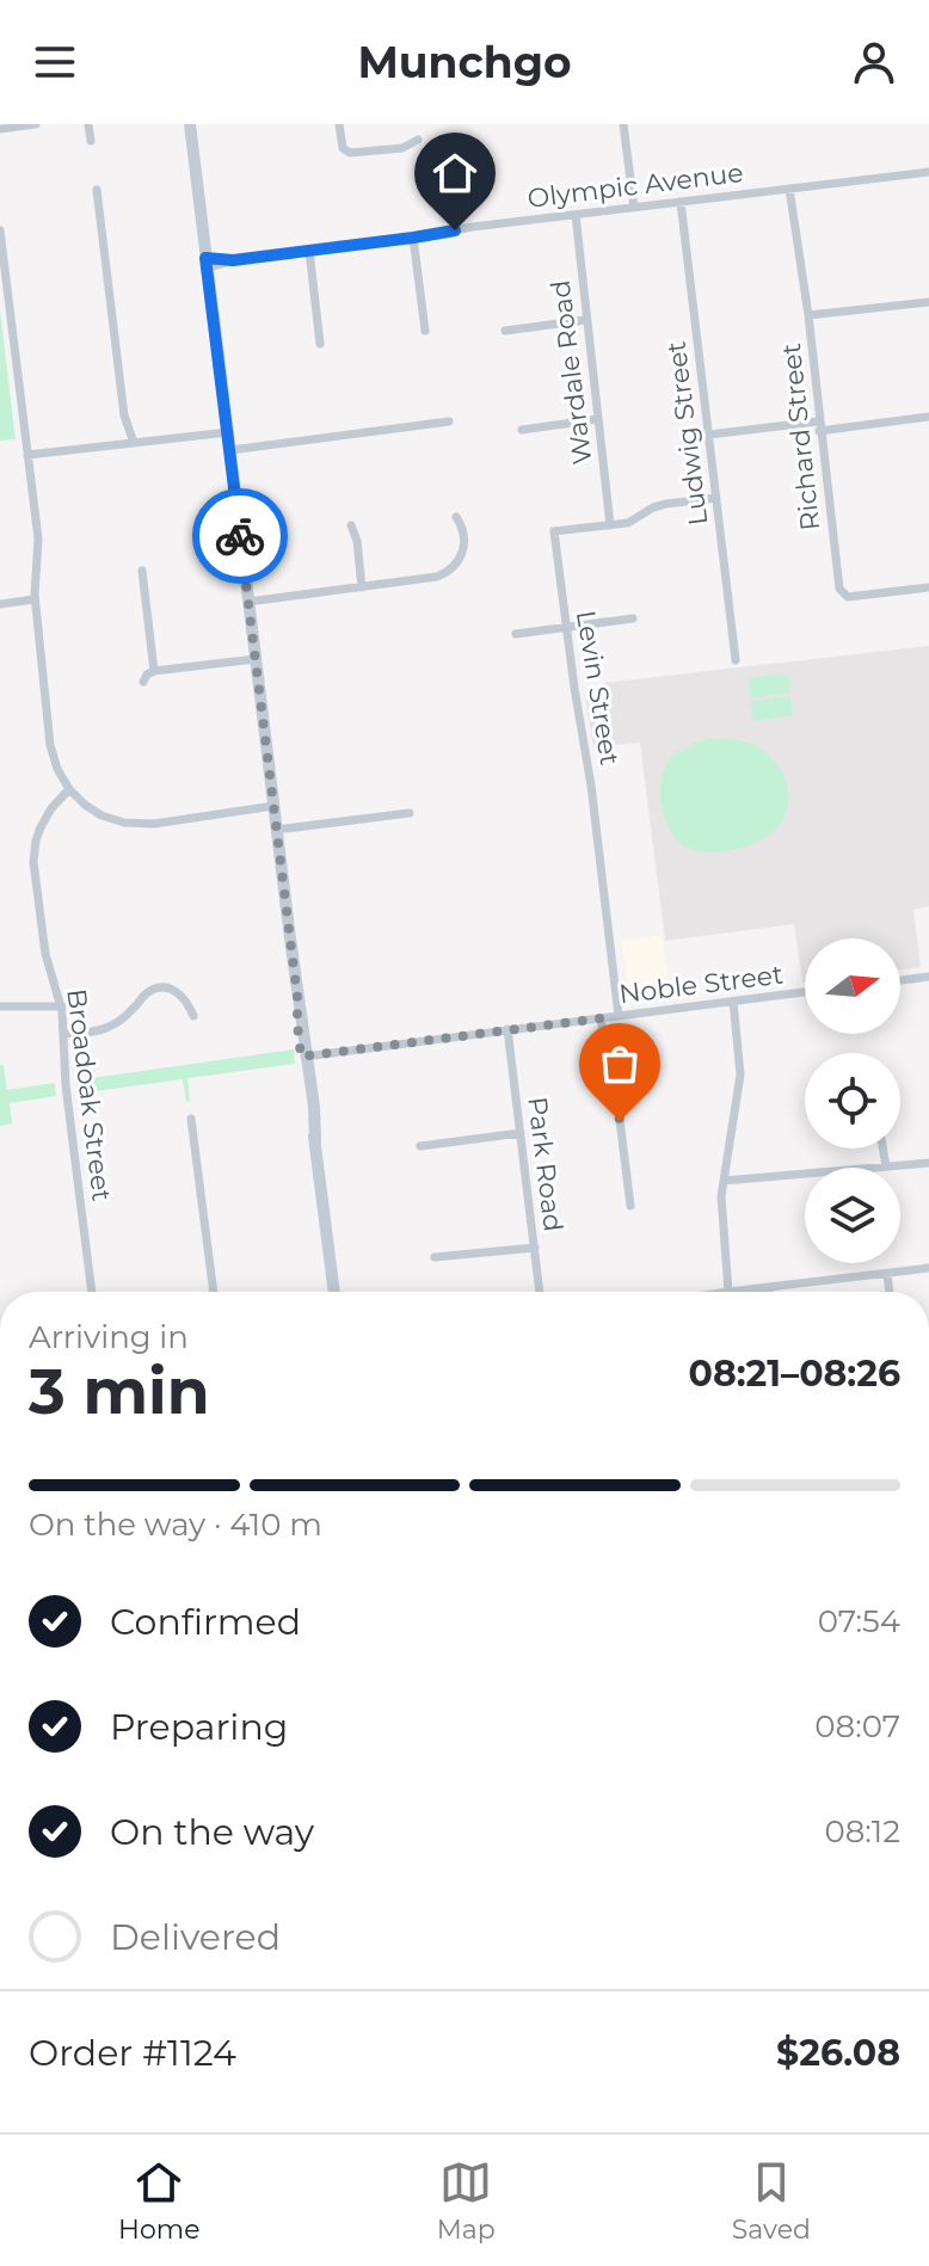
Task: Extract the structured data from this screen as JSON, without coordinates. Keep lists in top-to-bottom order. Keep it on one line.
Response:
{"streets":{"street":["Olympic Avenue","Wardale Road","Ludwig Street","Richard Street","Levin Street","Noble Street","Broadoak Street","Park Road"]},"crossings":[["Olympic Avenue","Wardale Road"],["Olympic Avenue","Ludwig Street"],["Olympic Avenue","Richard Street"],["Wardale Road","Levin Street"],["Ludwig Street","Levin Street"],["Levin Street","Noble Street"],["Noble Street","Park Road"]],"north":"right","page":{"header":"Munchgo","heading":["3 min","Arriving in","08:21–08:26"],"panel":["Order #1124","$26.08"],"bar":"On the way · 410 m","list":[["Confirmed","07:54"],["Preparing","08:07"],["On the way","08:12"],"Delivered"],"tabs":["Home","Map","Saved"]}}
